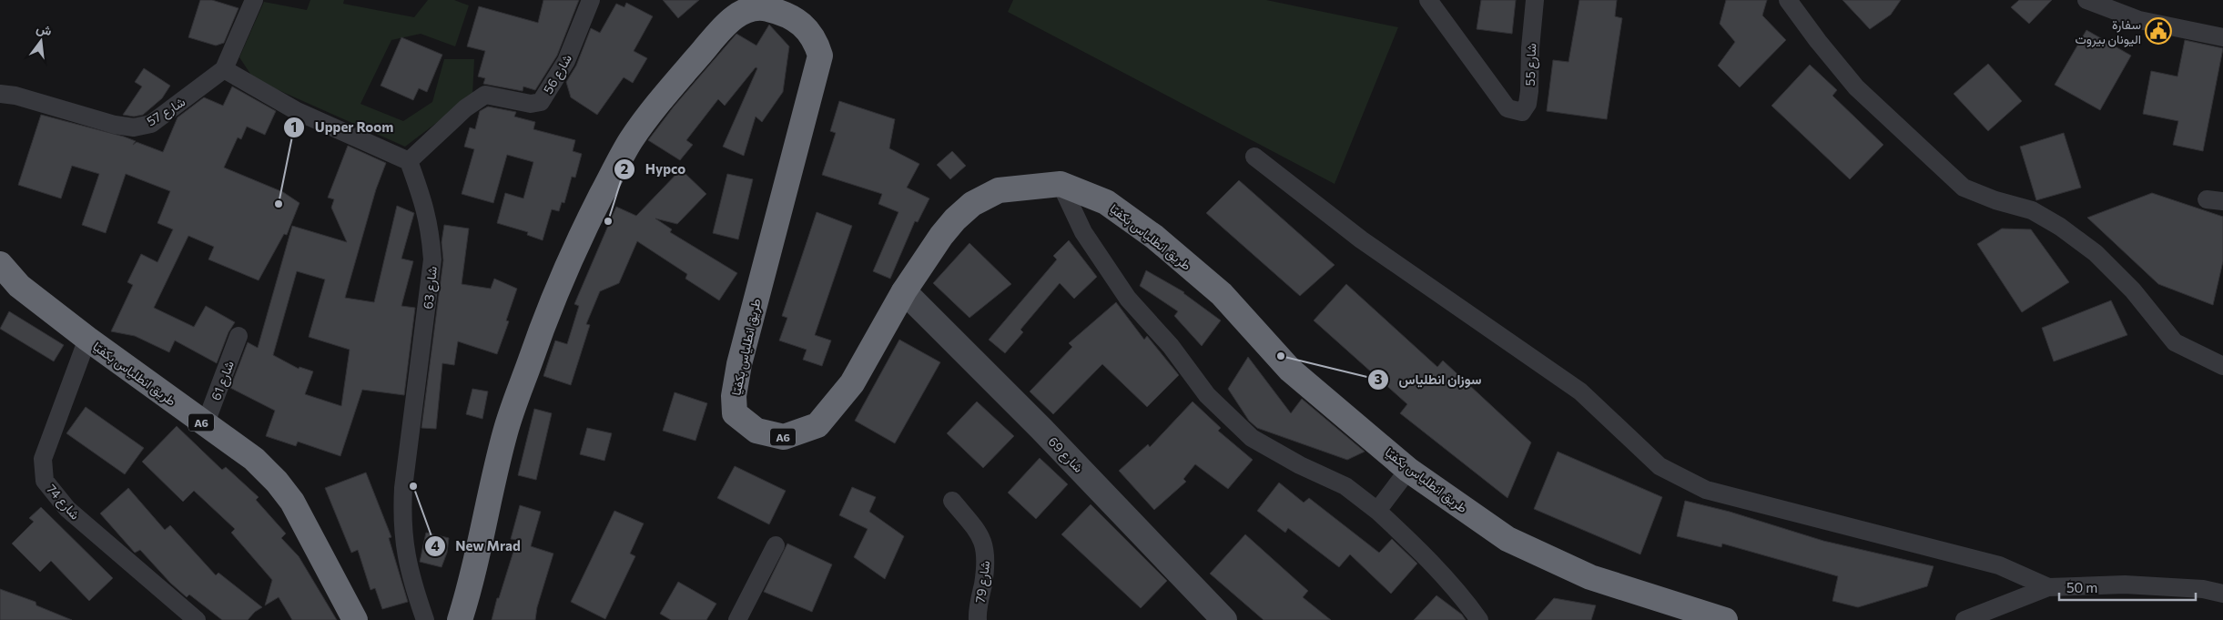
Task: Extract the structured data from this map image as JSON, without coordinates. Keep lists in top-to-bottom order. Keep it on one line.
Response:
{"streets":{"highway":["طريق انطلياس بكفيّا","A6"],"street":["شارع 55","شارع 56","شارع 57","شارع 63","شارع 61","شارع 69","شارع 74","شارع 79"]},"crossings":[["شارع 56","شارع 63"],["طريق انطلياس بكفيّا","شارع 61"],["طريق انطلياس بكفيّا","شارع 69"],["طريق انطلياس بكفيّا","شارع 74"]],"places":{"public building":["سفارة اليونان بيروت"],"other":["Upper Room","Hypco","سوزان انطلياس","New Mrad"]},"scale_bar":"50 m","north":"top"}
